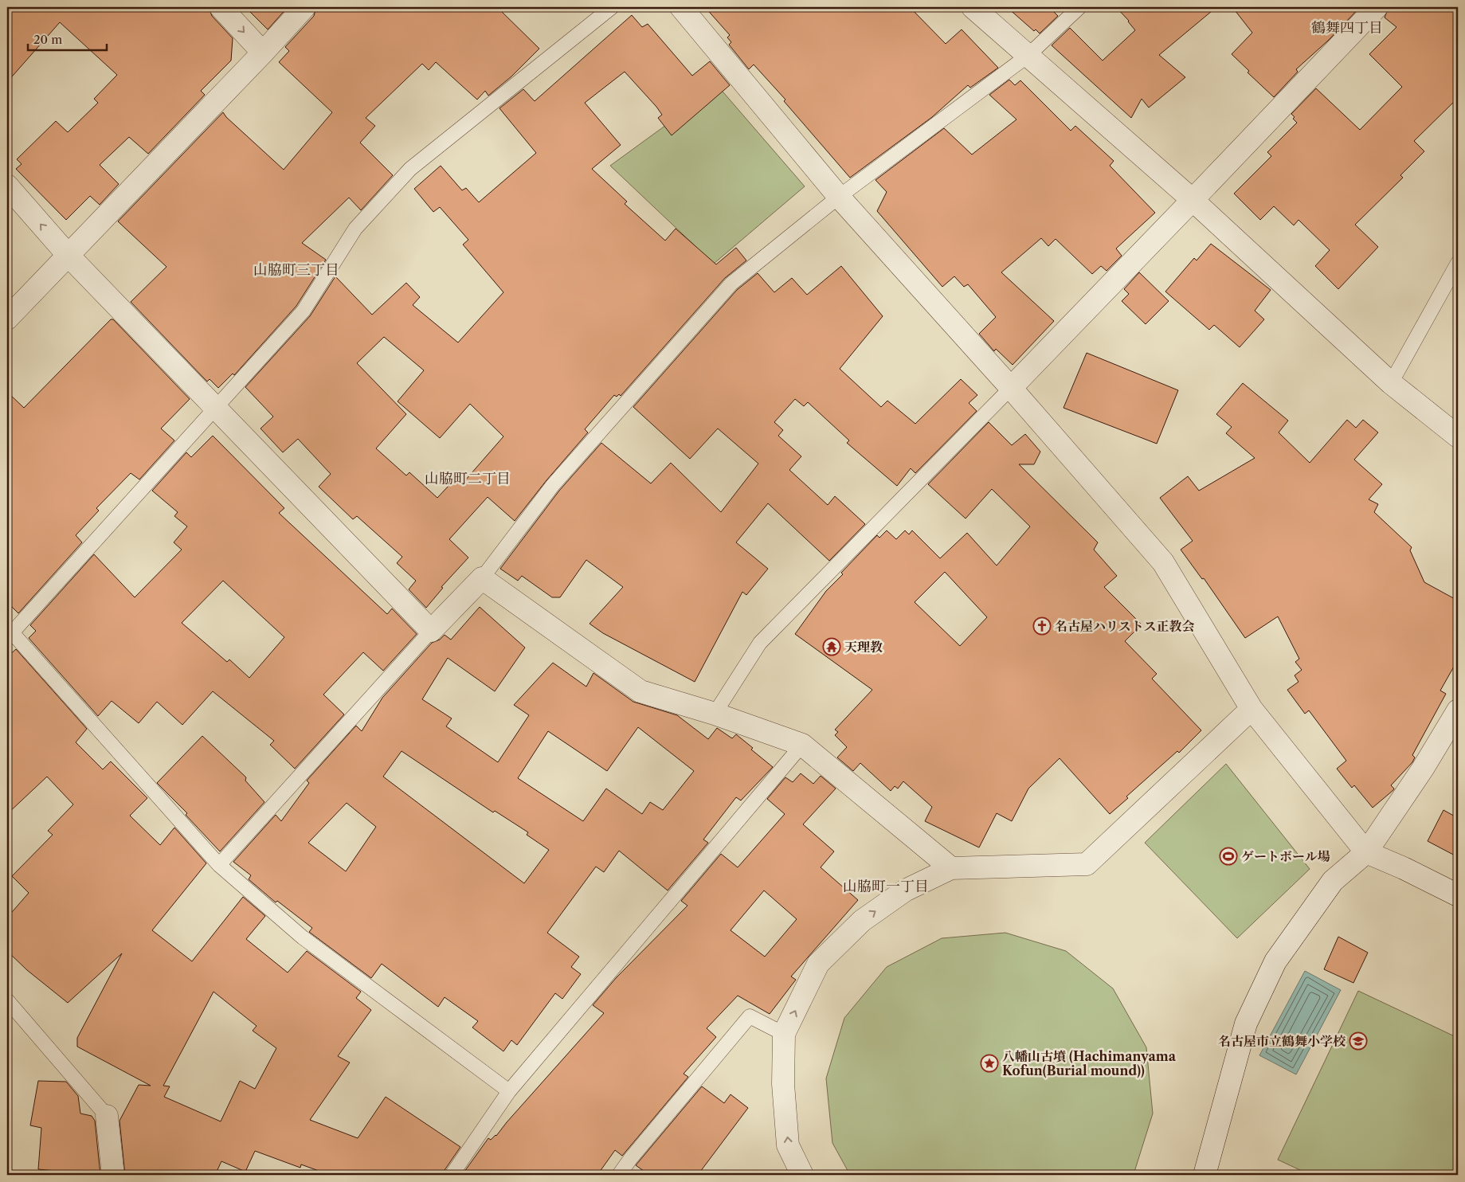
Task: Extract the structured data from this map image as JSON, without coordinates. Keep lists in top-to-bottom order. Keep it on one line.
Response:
{"districts":["鶴舞四丁目","山脇町三丁目","山脇町二丁目","山脇町一丁目"],"places":{"church":["名古屋ハリストス正教会"],"temple":["天理教"],"sports":["ゲートボール場"],"school or university":["名古屋市立鶴舞小学校"],"place":["八幡山古墳 (Hachimanyama Kofun(Burial mound))"]},"scale_bar":"20 m"}
